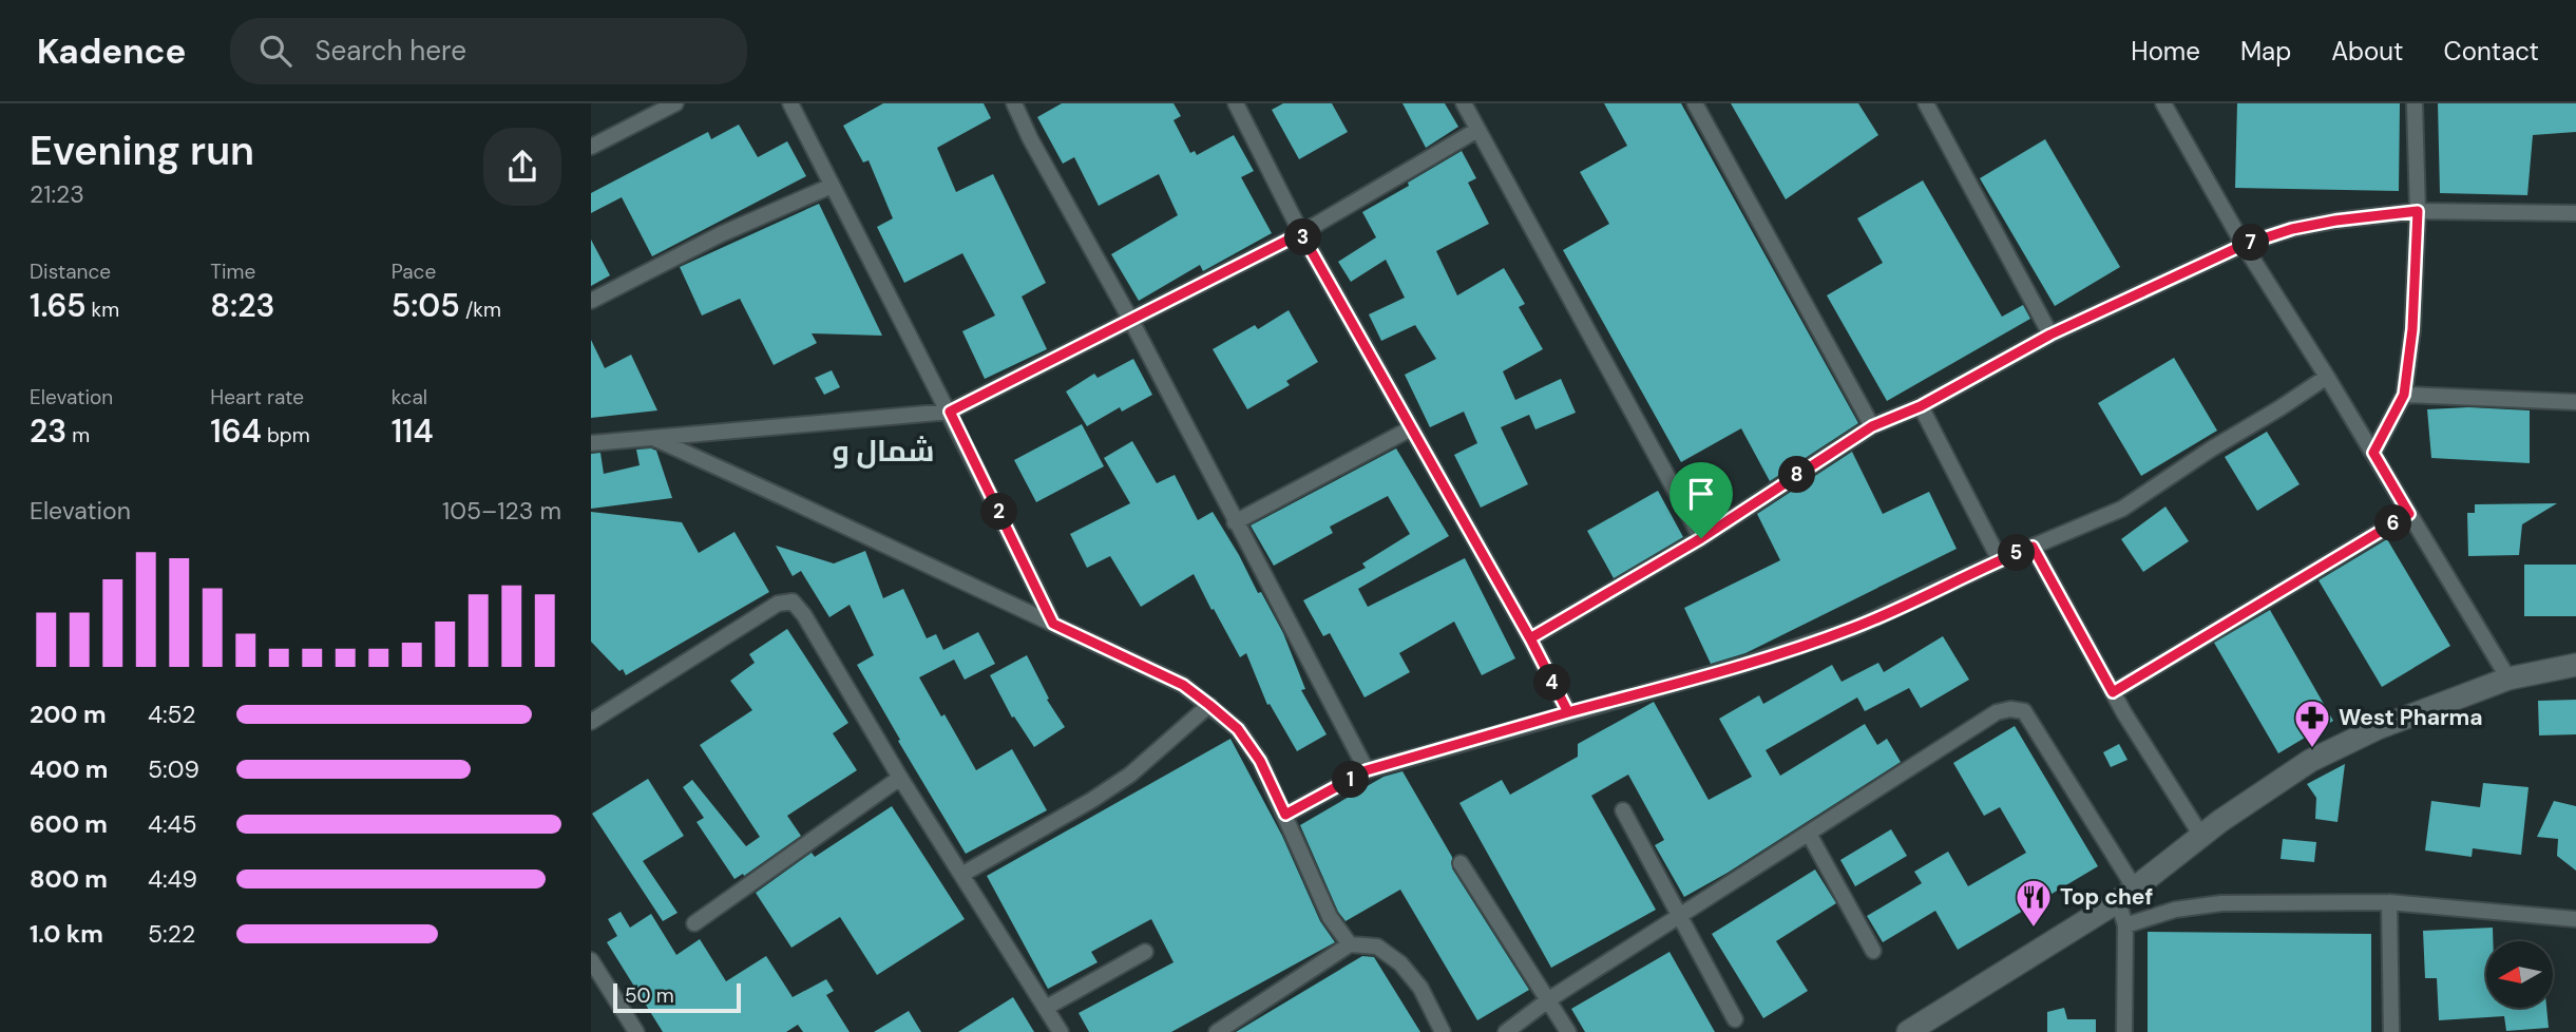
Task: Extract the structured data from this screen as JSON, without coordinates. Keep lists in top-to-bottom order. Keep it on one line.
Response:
{"districts":["شمال و"],"places":{"pharmacy":["West Pharma"],"restaurant":["Top chef"]},"scale_bar":"50 m","north":"left","page":{"header":"Kadence","search":"Search here","nav":["Home","Map","About","Contact"],"heading":["Evening run","21:23"],"pins":["3","7","8","2","6","5","4","1"],"stats":[["Distance","1.65 km"],["Time","8:23"],["Pace","5:05 /km"],["Elevation","23 m"],["Heart rate","164 bpm"],["kcal","114"]],"chart":["Elevation","105–123 m"],"list":[{"name":"200 m","note":"4:52"},{"name":"400 m","note":"5:09"},{"name":"600 m","note":"4:45"},{"name":"800 m","note":"4:49"},{"name":"1.0 km","note":"5:22"}],"scale":"50 m"}}
